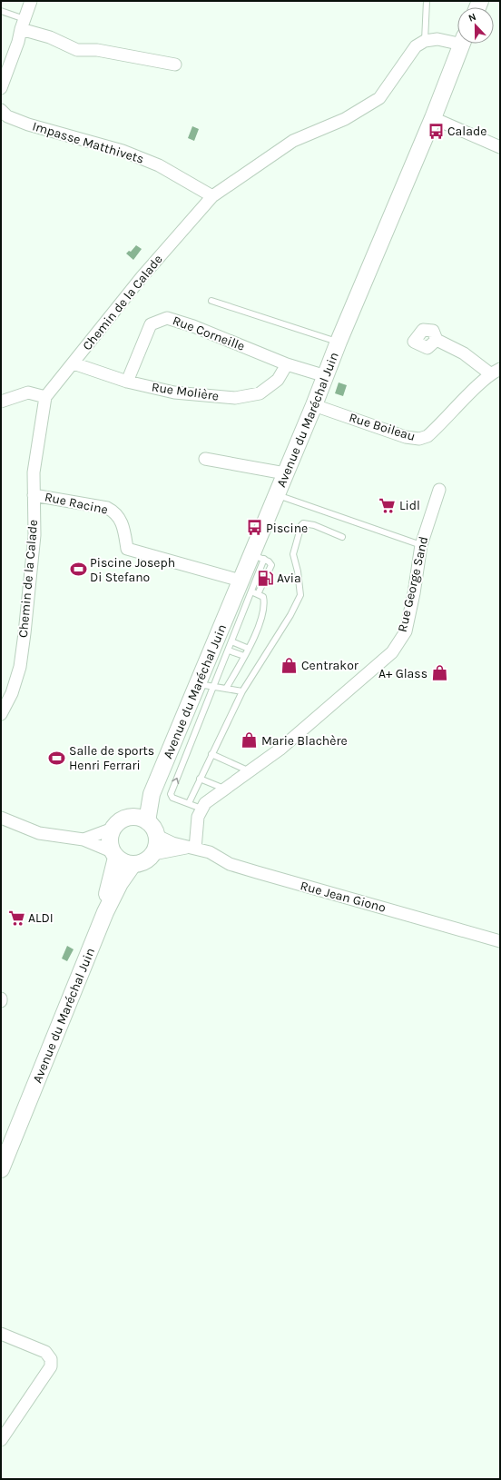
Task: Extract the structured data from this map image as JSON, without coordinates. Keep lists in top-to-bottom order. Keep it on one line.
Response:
{"streets":{"main road":["Avenue du Maréchal Juin"],"street":["Impasse Matthivets","Chemin de la Calade","Rue Corneille","Rue Molière","Rue Boileau","Rue Racine","Rue George Sand","Rue Jean Giono"]},"crossings":[["Impasse Matthivets","Chemin de la Calade"],["Chemin de la Calade","Rue Molière"],["Chemin de la Calade","Rue Racine"],["Rue Corneille","Rue Molière"],["Rue Corneille","Avenue du Maréchal Juin"],["Avenue du Maréchal Juin","Rue Boileau"],["Avenue du Maréchal Juin","Rue Racine"],["Avenue du Maréchal Juin","Rue Jean Giono"]],"places":{"bus stop":["Calade","Piscine"],"supermarket":["Lidl","ALDI"],"sports":["Piscine Joseph Di Stefano","Salle de sports Henri Ferrari"],"fuel station":["Avia"],"shop":["Centrakor","A+ Glass","Marie Blachère"]},"north":"top"}
